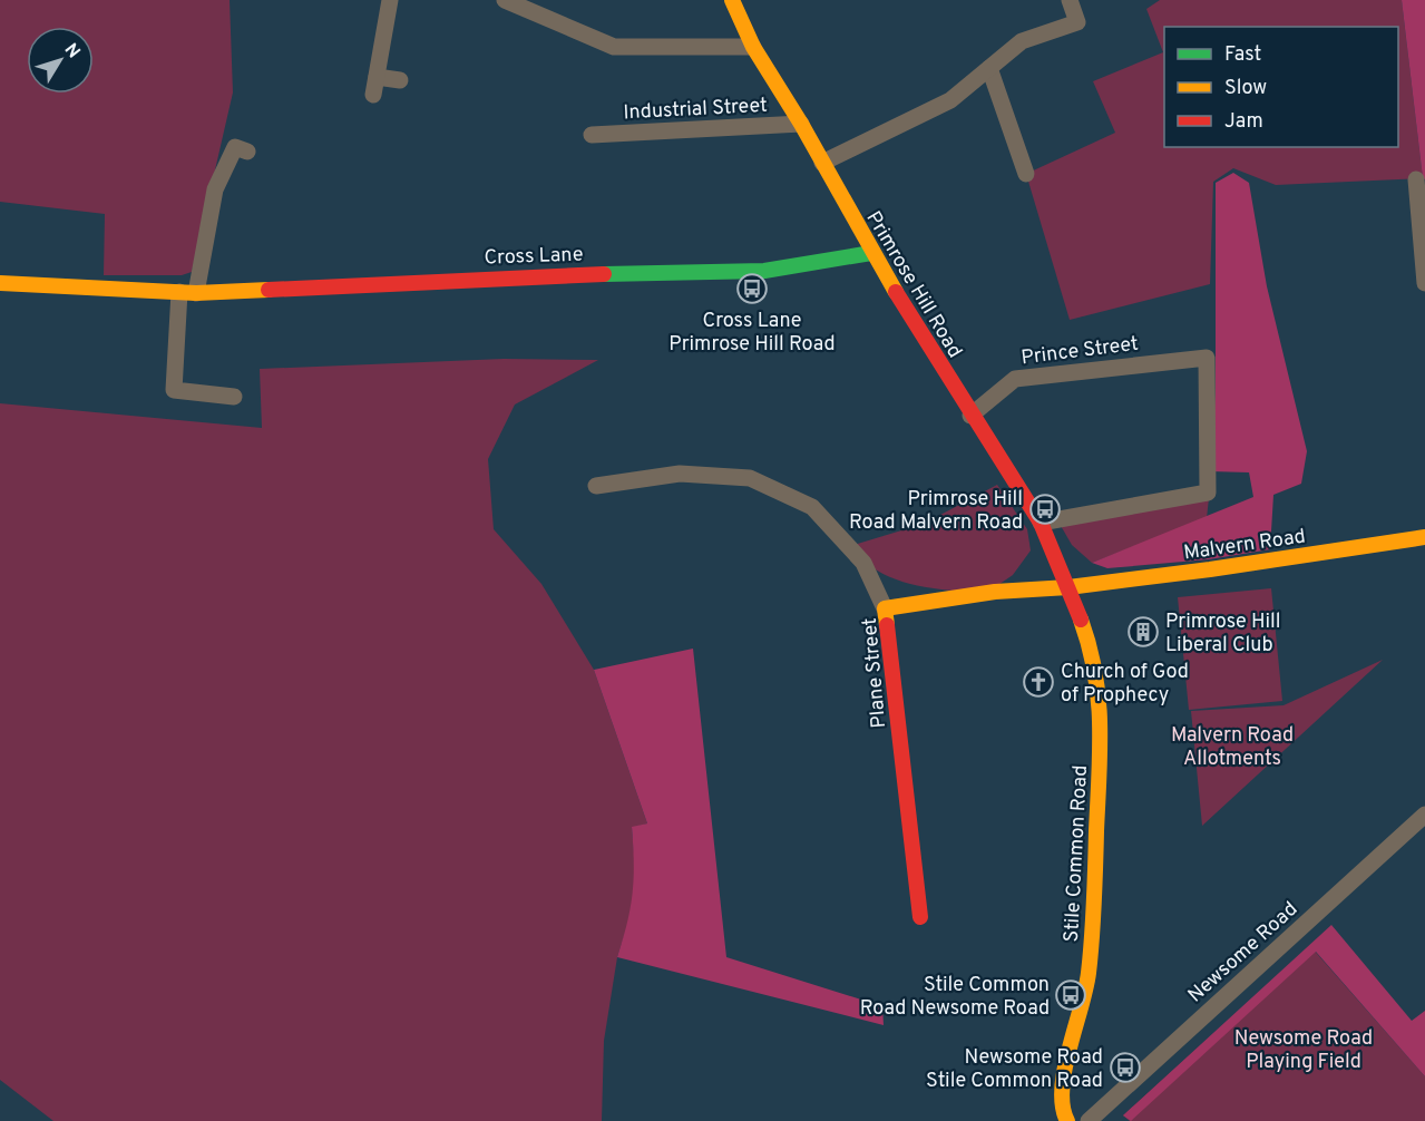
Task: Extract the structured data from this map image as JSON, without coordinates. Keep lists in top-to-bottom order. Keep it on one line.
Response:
{"streets":{"street":["Industrial Street","Cross Lane","Primrose Hill Road","Prince Street","Malvern Road","Plane Street","Stile Common Road","Newsome Road"]},"crossings":[["Industrial Street","Primrose Hill Road"],["Cross Lane","Primrose Hill Road"],["Primrose Hill Road","Prince Street"],["Primrose Hill Road","Malvern Road"],["Primrose Hill Road","Plane Street"],["Primrose Hill Road","Stile Common Road"],["Malvern Road","Plane Street"],["Malvern Road","Stile Common Road"],["Plane Street","Stile Common Road"]],"parks":["Malvern Road Allotments","Newsome Road Playing Field"],"places":{"bus stop":["Cross Lane Primrose Hill Road","Primrose Hill Road Malvern Road","Stile Common Road Newsome Road","Newsome Road Stile Common Road"],"building":["Primrose Hill Liberal Club"],"church":["Church of God of Prophecy"]},"legend":["Fast","Slow","Jam"],"north":"top right"}
